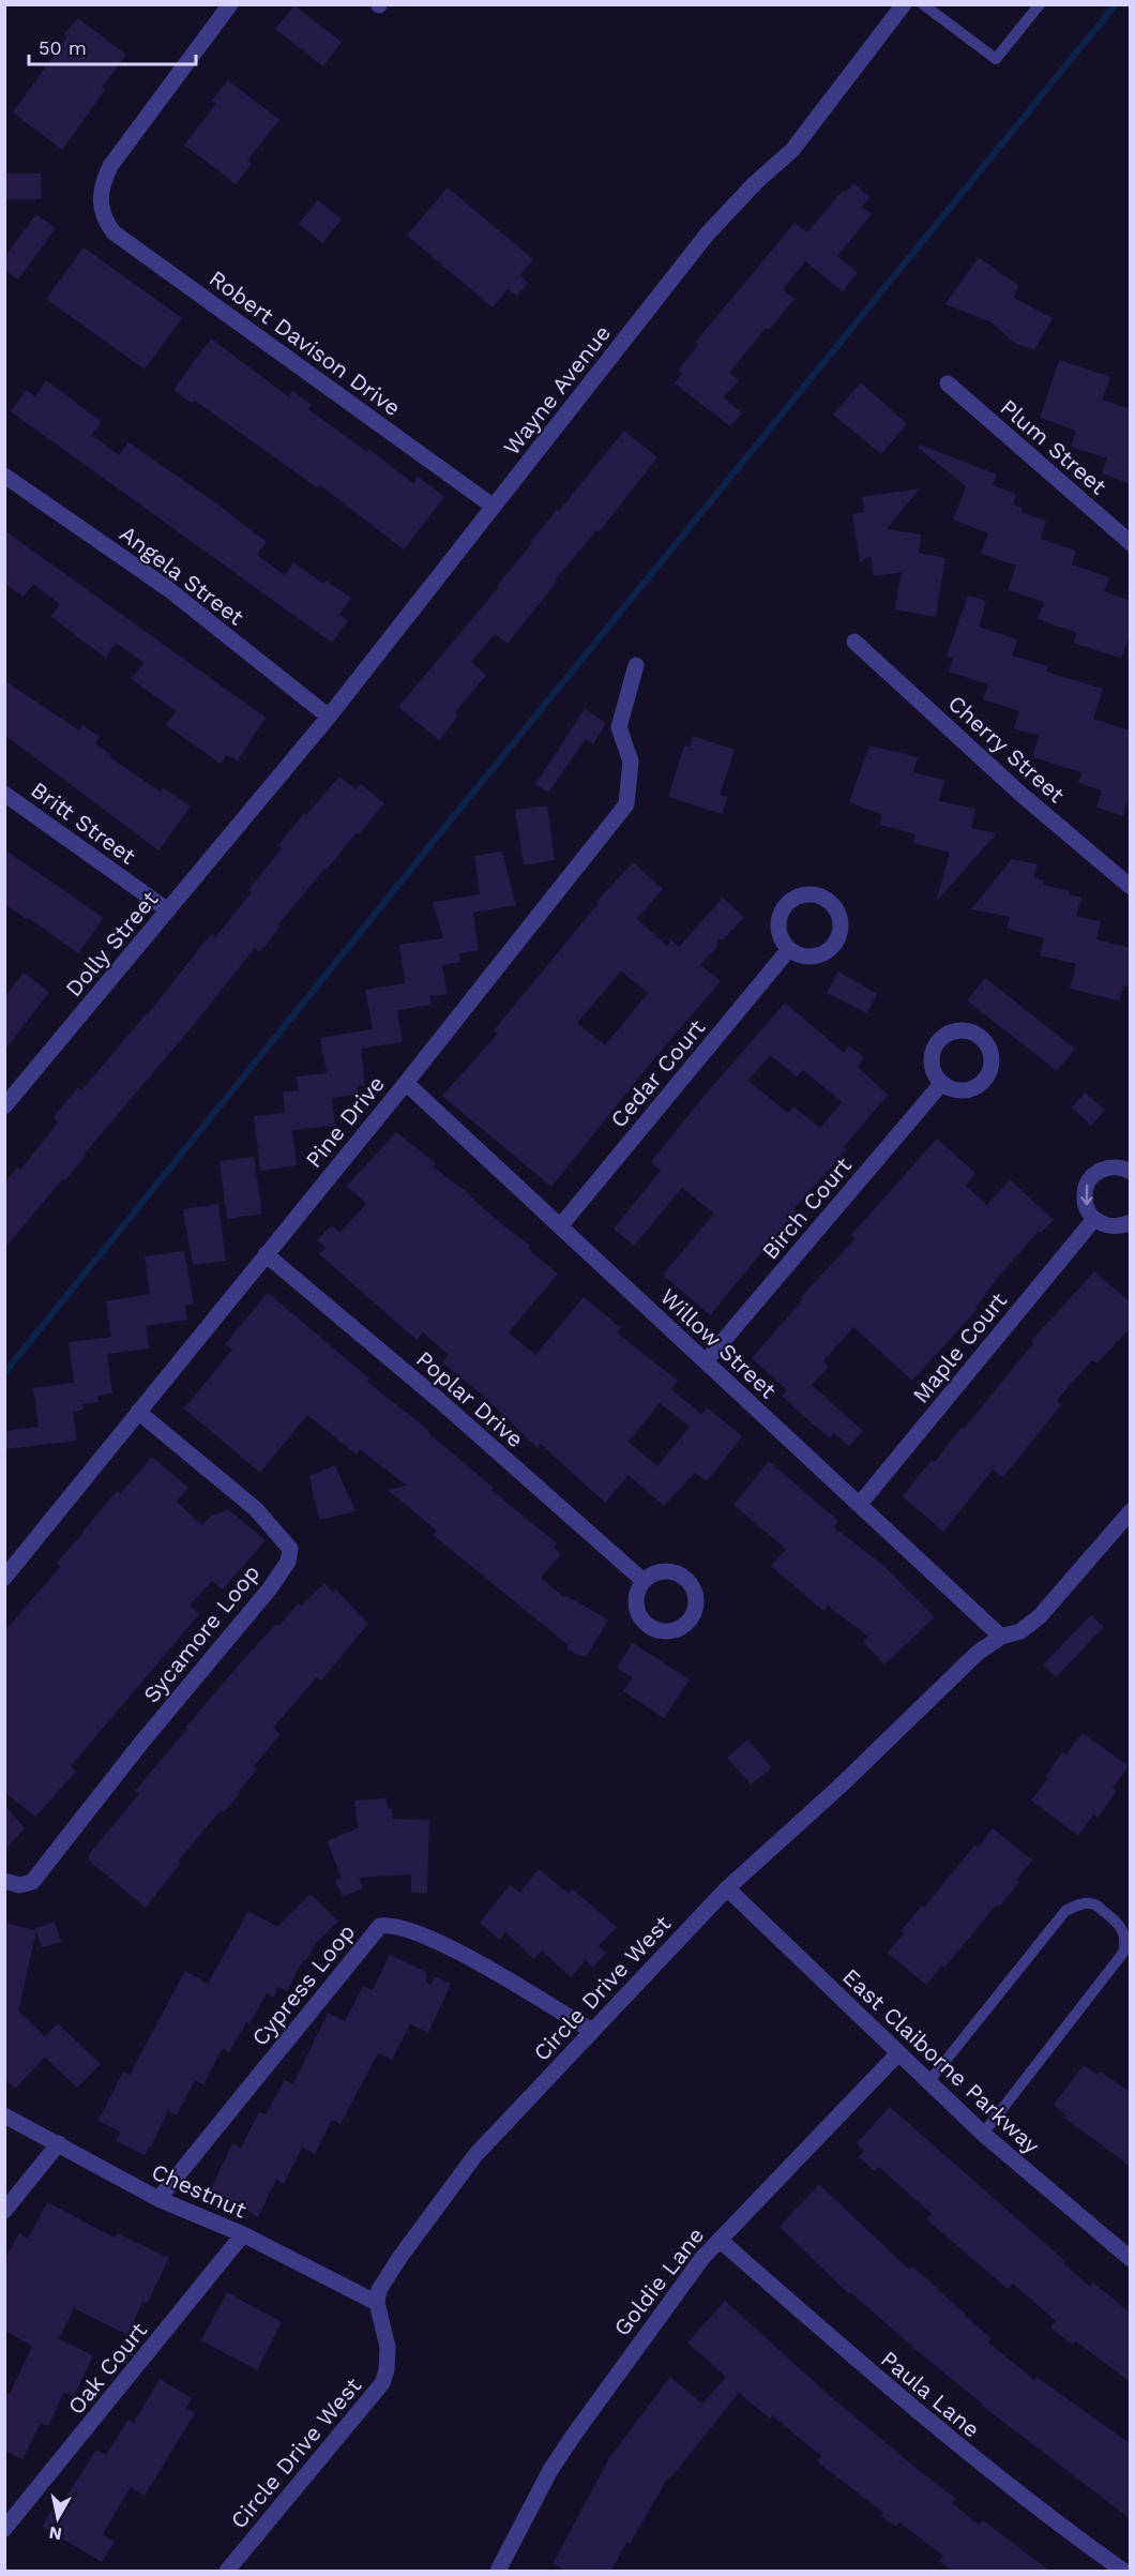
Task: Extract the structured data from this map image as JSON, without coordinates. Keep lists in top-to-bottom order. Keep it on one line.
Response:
{"streets":{"street":["Robert Davison Drive","Wayne Avenue","Plum Street","Angela Street","Cherry Street","Britt Street","Dolly Street","Cedar Court","Pine Drive","Birch Court","Willow Street","Maple Court","Poplar Drive","Sycamore Loop","Cypress Loop","Circle Drive West","East Claiborne Parkway","Chestnut","Goldie Lane","Oak Court","Paula Lane"]},"crossings":[["Robert Davison Drive","Wayne Avenue"],["Wayne Avenue","Angela Street"],["Wayne Avenue","Dolly Street"],["Britt Street","Dolly Street"],["Cedar Court","Willow Street"],["Pine Drive","Willow Street"],["Pine Drive","Poplar Drive"],["Pine Drive","Sycamore Loop"],["Birch Court","Willow Street"],["Willow Street","Maple Court"],["Willow Street","Circle Drive West"],["Cypress Loop","Circle Drive West"],["Cypress Loop","Chestnut"],["Circle Drive West","East Claiborne Parkway"],["Circle Drive West","Chestnut"],["East Claiborne Parkway","Goldie Lane"],["Chestnut","Oak Court"],["Goldie Lane","Paula Lane"]],"scale_bar":"50 m","north":"bottom"}
